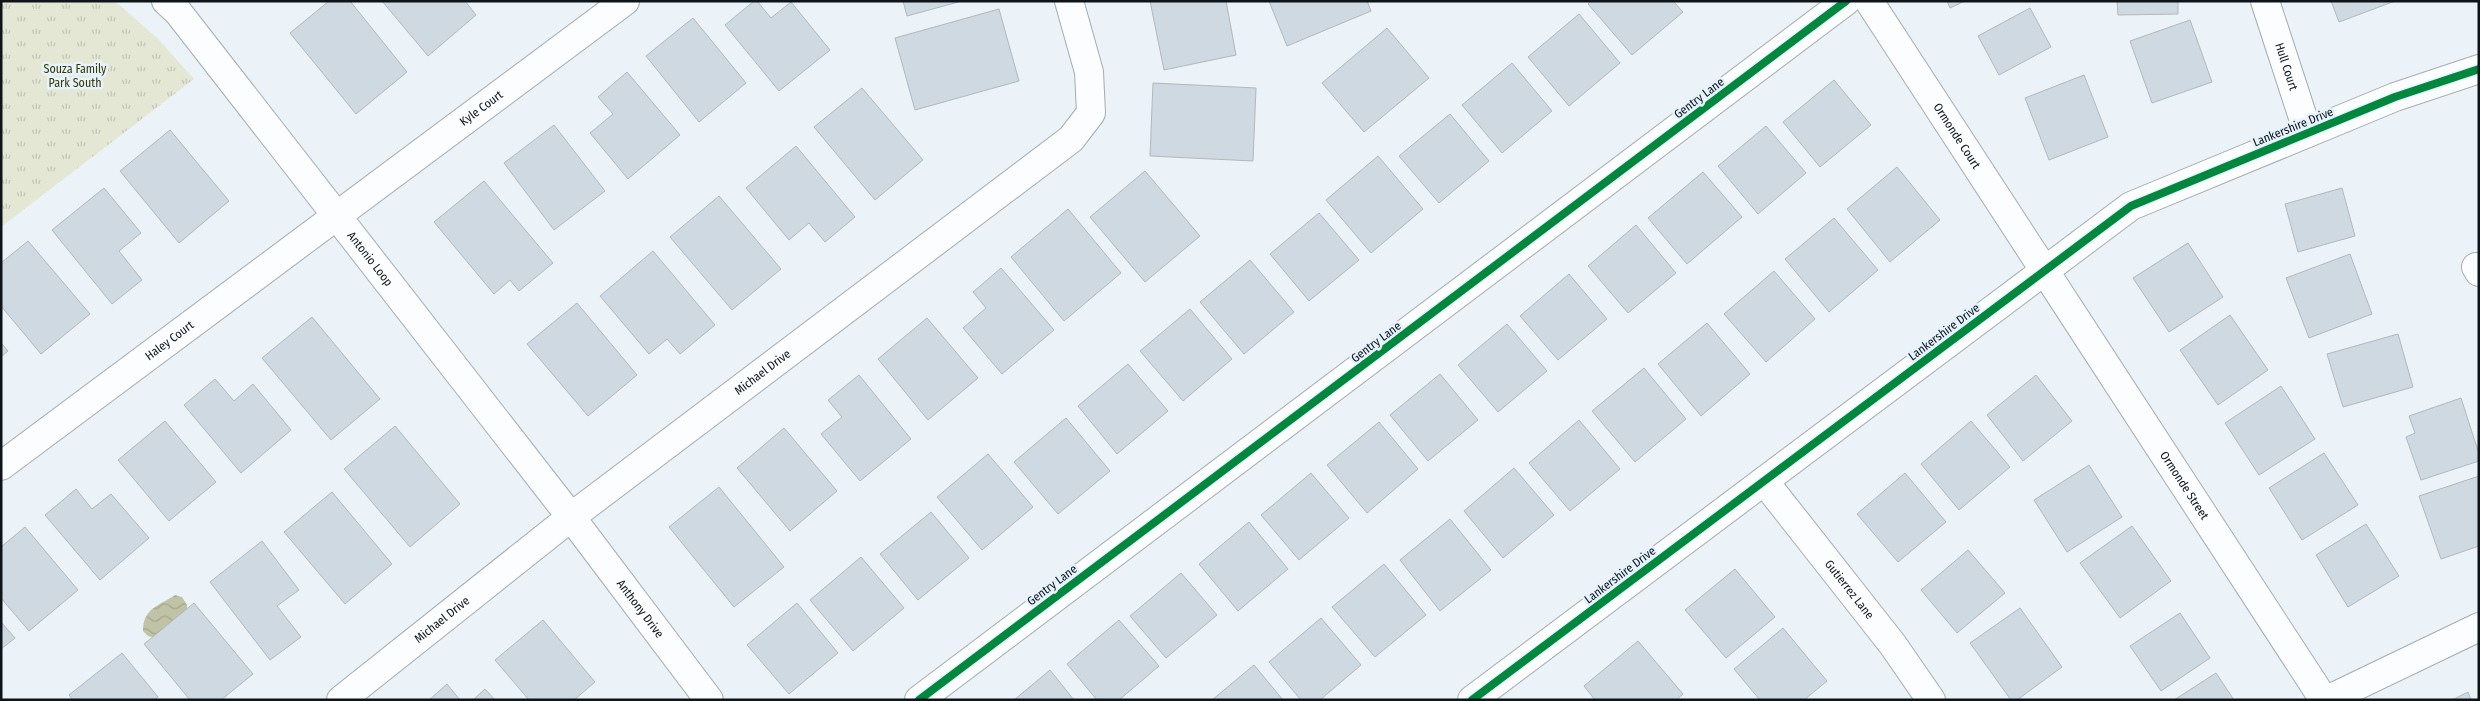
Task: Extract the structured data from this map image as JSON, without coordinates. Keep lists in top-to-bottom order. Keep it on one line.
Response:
{"streets":{"street":["Hull Court","Gentry Lane","Kyle Court","Lankershire Drive","Ormonde Court","Antonio Loop","Haley Court","Michael Drive","Ormonde Street","Gutierrez Lane","Anthony Drive"]},"crossings":[["Hull Court","Lankershire Drive"],["Kyle Court","Antonio Loop"],["Kyle Court","Haley Court"],["Lankershire Drive","Ormonde Court"],["Lankershire Drive","Ormonde Street"],["Lankershire Drive","Gutierrez Lane"],["Ormonde Court","Ormonde Street"],["Antonio Loop","Haley Court"],["Antonio Loop","Michael Drive"],["Antonio Loop","Anthony Drive"],["Michael Drive","Anthony Drive"]],"parks":["Souza Family Park South"]}
